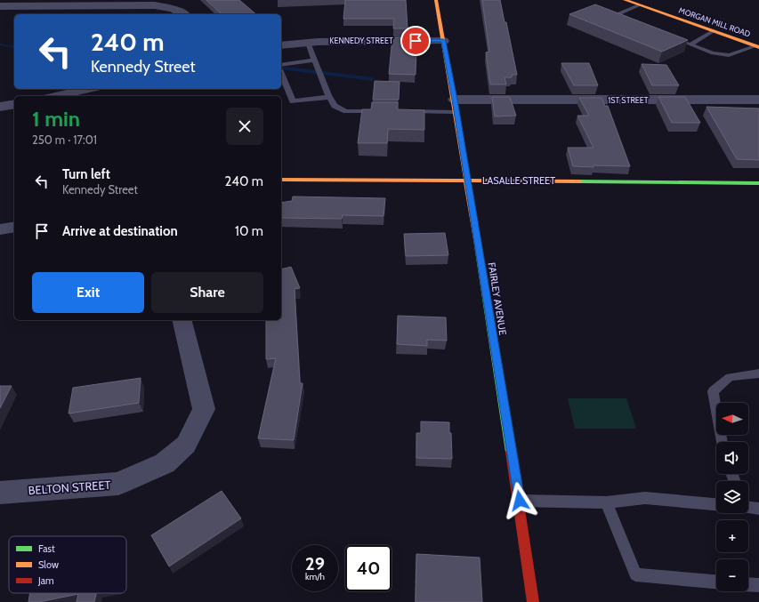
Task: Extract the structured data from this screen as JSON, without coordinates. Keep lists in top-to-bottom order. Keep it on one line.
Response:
{"streets":{"street":["MORGAN MILL ROAD","KENNEDY STREET","1ST STREET","LASALLE STREET","FAIRLEY AVENUE","BELTON STREET"]},"crossings":[["KENNEDY STREET","FAIRLEY AVENUE"],["1ST STREET","FAIRLEY AVENUE"],["LASALLE STREET","FAIRLEY AVENUE"]],"legend":["Fast","Slow","Jam"],"north":"left","page":{"turn":["240 m","Kennedy Street"],"heading":["1 min","250 m · 17:01"],"list":[{"name":"Turn left","note":"Kennedy Street","value":"240 m"},{"name":"Arrive at destination","value":"10 m"}],"buttons":["Exit","Share"],"map_buttons":["+","−"],"speed":"29 km/h","limit":"40"}}
